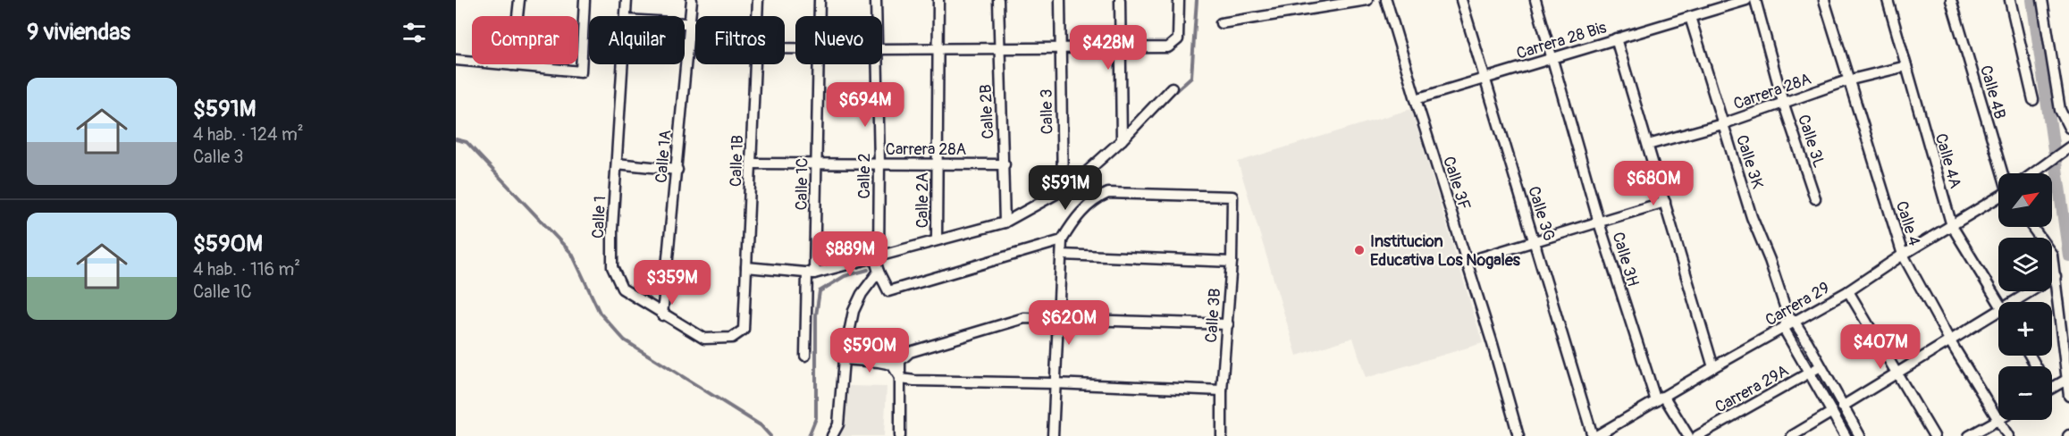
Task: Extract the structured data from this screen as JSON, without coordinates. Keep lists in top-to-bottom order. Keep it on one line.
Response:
{"streets":{"street":["Carrera 28 Bis","Carrera 28A","Calle 4B","Calle 2B","Calle 3","Calle 3L","Calle 1A","Calle 1B","Calle 4A","Calle 3K","Calle 2","Calle 3F","Calle 1C","Calle 2A","Calle 3G","Calle 1","Calle 4","Calle 3H","Carrera 29","Calle 3B","Carrera 29A"]},"crossings":[["Carrera 28 Bis","Calle 3K"],["Carrera 28 Bis","Calle 3F"],["Carrera 28 Bis","Calle 3G"],["Carrera 28 Bis","Calle 3H"],["Carrera 28A","Calle 2B"],["Carrera 28A","Calle 3L"],["Carrera 28A","Calle 1B"],["Carrera 28A","Calle 4A"],["Carrera 28A","Calle 3K"],["Carrera 28A","Calle 2"],["Carrera 28A","Calle 1C"],["Carrera 28A","Calle 2A"],["Carrera 28A","Calle 4"],["Calle 1A","Calle 1"],["Calle 1B","Calle 1"],["Calle 4A","Carrera 29"],["Calle 3K","Carrera 29"],["Calle 3K","Carrera 29A"],["Calle 3G","Carrera 29"],["Calle 4","Carrera 29"],["Calle 3H","Carrera 29"]],"places":["Institucion Educativa Los Nogales"],"north":"top right","page":{"heading":"9 viviendas","chip":["Comprar","Alquilar","Filtros","Nuevo"],"price":["$428M","$694M","$680M","$591M","$889M","$359M","$620M","$407M","$590M"],"list":[{"name":"$591M","note":"4 hab. · 124 m² · Calle 3"},{"name":"$590M","note":"4 hab. · 116 m² · Calle 1C"}],"map_buttons":["+","−"]}}
